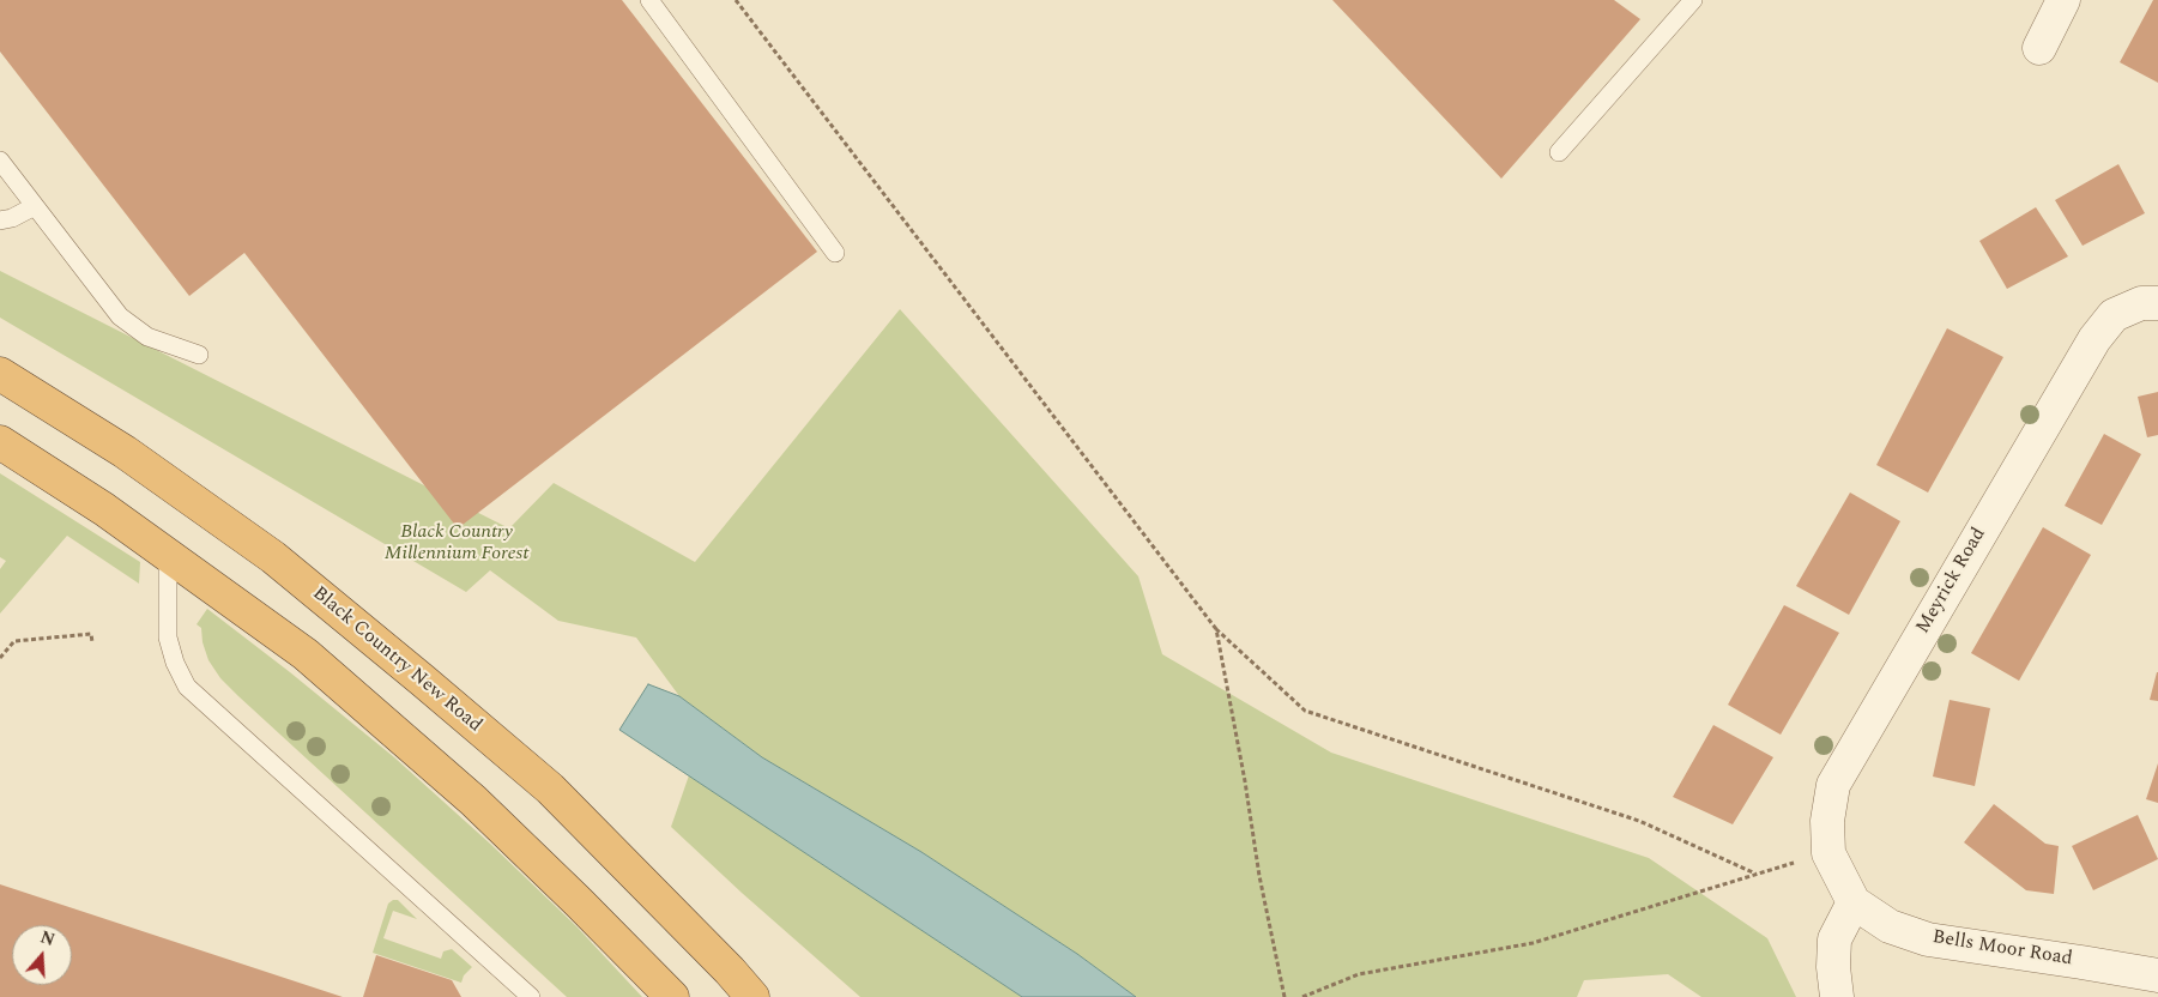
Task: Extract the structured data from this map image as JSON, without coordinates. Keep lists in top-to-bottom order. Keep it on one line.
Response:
{"streets":{"highway":["Black Country New Road"],"street":["Meyrick Road","Bells Moor Road"]},"crossings":[["Meyrick Road","Bells Moor Road"]],"parks":["Black Country Millennium Forest"],"north":"top"}
